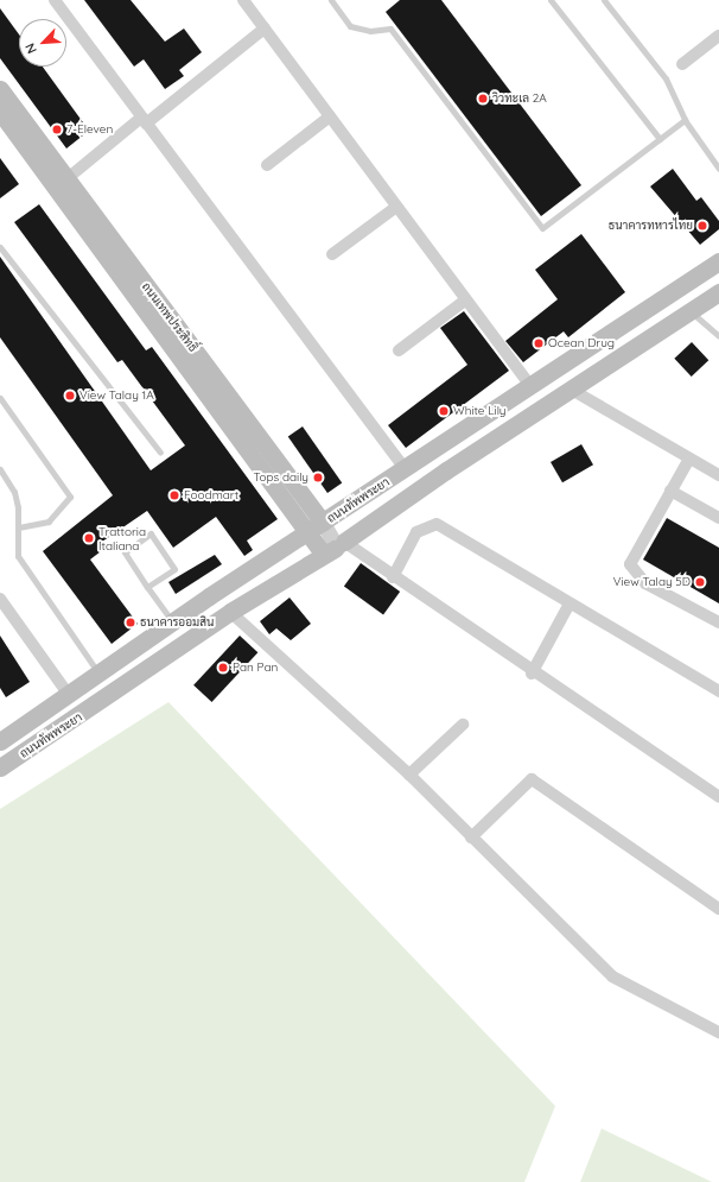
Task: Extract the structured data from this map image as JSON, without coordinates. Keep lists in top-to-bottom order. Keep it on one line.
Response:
{"streets":{"main road":["ถนนเทพประสิทธิ์","ถนนทัพพระยา"]},"crossings":[["ถนนเทพประสิทธิ์","ถนนทัพพระยา"]],"places":["วิวทะเล 2A","7-Eleven","ธนาคารทหารไทย","Ocean Drug","View Talay 1A","White Lily","Tops daily","Foodmart","Trattoria Italiana","View Talay 5D","ธนาคารออมสิน","Pan Pan"],"north":"bottom left"}
